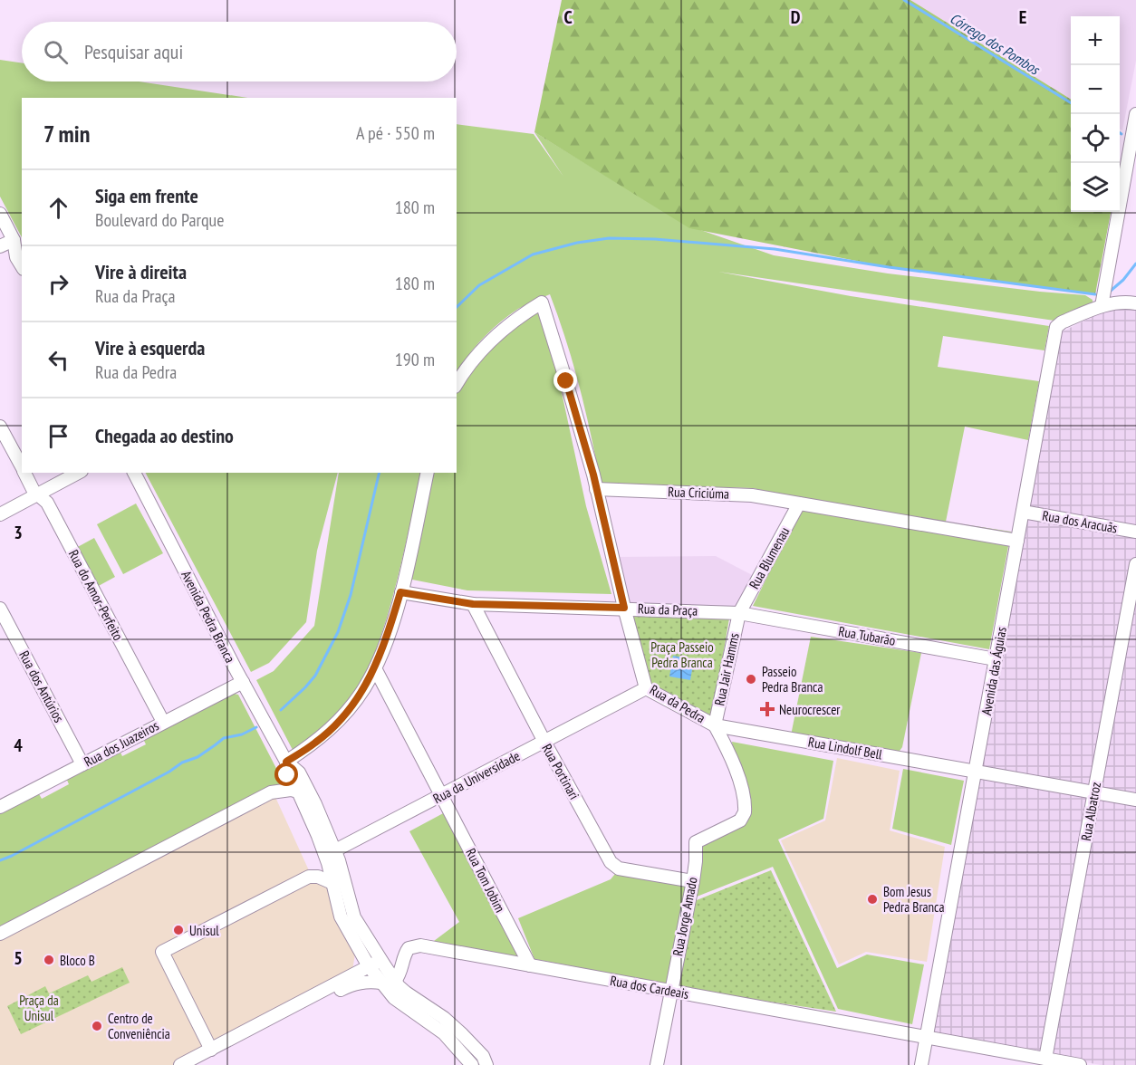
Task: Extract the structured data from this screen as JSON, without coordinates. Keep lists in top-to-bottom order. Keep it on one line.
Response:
{"streets":{"street":["Rua Criciúma","Rua dos Aracuãs","Rua Blumenau","Rua do Amor-Perfeito","Rua da Praça","Avenida Pedra Branca","Rua Tubarão","Rua Jair Hamms","Avenida das Águias","Rua dos Antúrios","Rua da Pedra","Rua dos Juazeiros","Rua Lindolf Bell","Rua Portinari","Rua da Universidade","Rua Albatroz","Rua Tom Jobim","Rua Jorge Amado","Rua dos Cardeais"]},"crossings":[["Rua Criciúma","Rua Blumenau"],["Rua Criciúma","Avenida das Águias"],["Rua Criciúma","Rua da Pedra"],["Rua dos Aracuãs","Avenida das Águias"],["Rua Blumenau","Rua da Praça"],["Rua Blumenau","Rua Tubarão"],["Rua Blumenau","Rua Jair Hamms"],["Rua do Amor-Perfeito","Rua dos Juazeiros"],["Rua da Praça","Rua Tubarão"],["Rua da Praça","Rua Jair Hamms"],["Rua da Praça","Rua da Pedra"],["Rua da Praça","Rua Portinari"],["Avenida Pedra Branca","Rua dos Juazeiros"],["Avenida Pedra Branca","Rua da Universidade"],["Avenida Pedra Branca","Rua dos Cardeais"],["Rua Tubarão","Rua Jair Hamms"],["Rua Tubarão","Avenida das Águias"],["Rua Jair Hamms","Rua da Pedra"],["Rua Jair Hamms","Rua Lindolf Bell"],["Rua Jair Hamms","Rua Jorge Amado"],["Avenida das Águias","Rua Lindolf Bell"],["Avenida das Águias","Rua dos Cardeais"],["Rua dos Antúrios","Rua dos Juazeiros"],["Rua da Pedra","Rua Lindolf Bell"],["Rua da Pedra","Rua da Universidade"],["Rua da Pedra","Rua Jorge Amado"],["Rua Lindolf Bell","Rua Albatroz"],["Rua Lindolf Bell","Rua Jorge Amado"],["Rua Portinari","Rua da Universidade"],["Rua Portinari","Rua Jorge Amado"],["Rua da Universidade","Rua Tom Jobim"],["Rua Albatroz","Rua dos Cardeais"],["Rua Tom Jobim","Rua dos Cardeais"],["Rua Jorge Amado","Rua dos Cardeais"]],"water":["Córrego dos Pombos"],"parks":["Praça Passeio Pedra Branca","Praça da Unisul"],"places":{"other":["Passeio Pedra Branca","Bom Jesus Pedra Branca","Unisul","Bloco B","Centro de Conveniência"],"health":["Neurocrescer"]},"page":{"map_buttons":["+","−"],"search":"Pesquisar aqui","heading":["7 min","A pé · 550 m"],"list":[["Siga em frente","Boulevard do Parque","180 m"],["Vire à direita","Rua da Praça","180 m"],["Vire à esquerda","Rua da Pedra","190 m"],"Chegada ao destino"]},"grid":{"columns":["C","D","E"],"rows":["3","4","5"]}}
